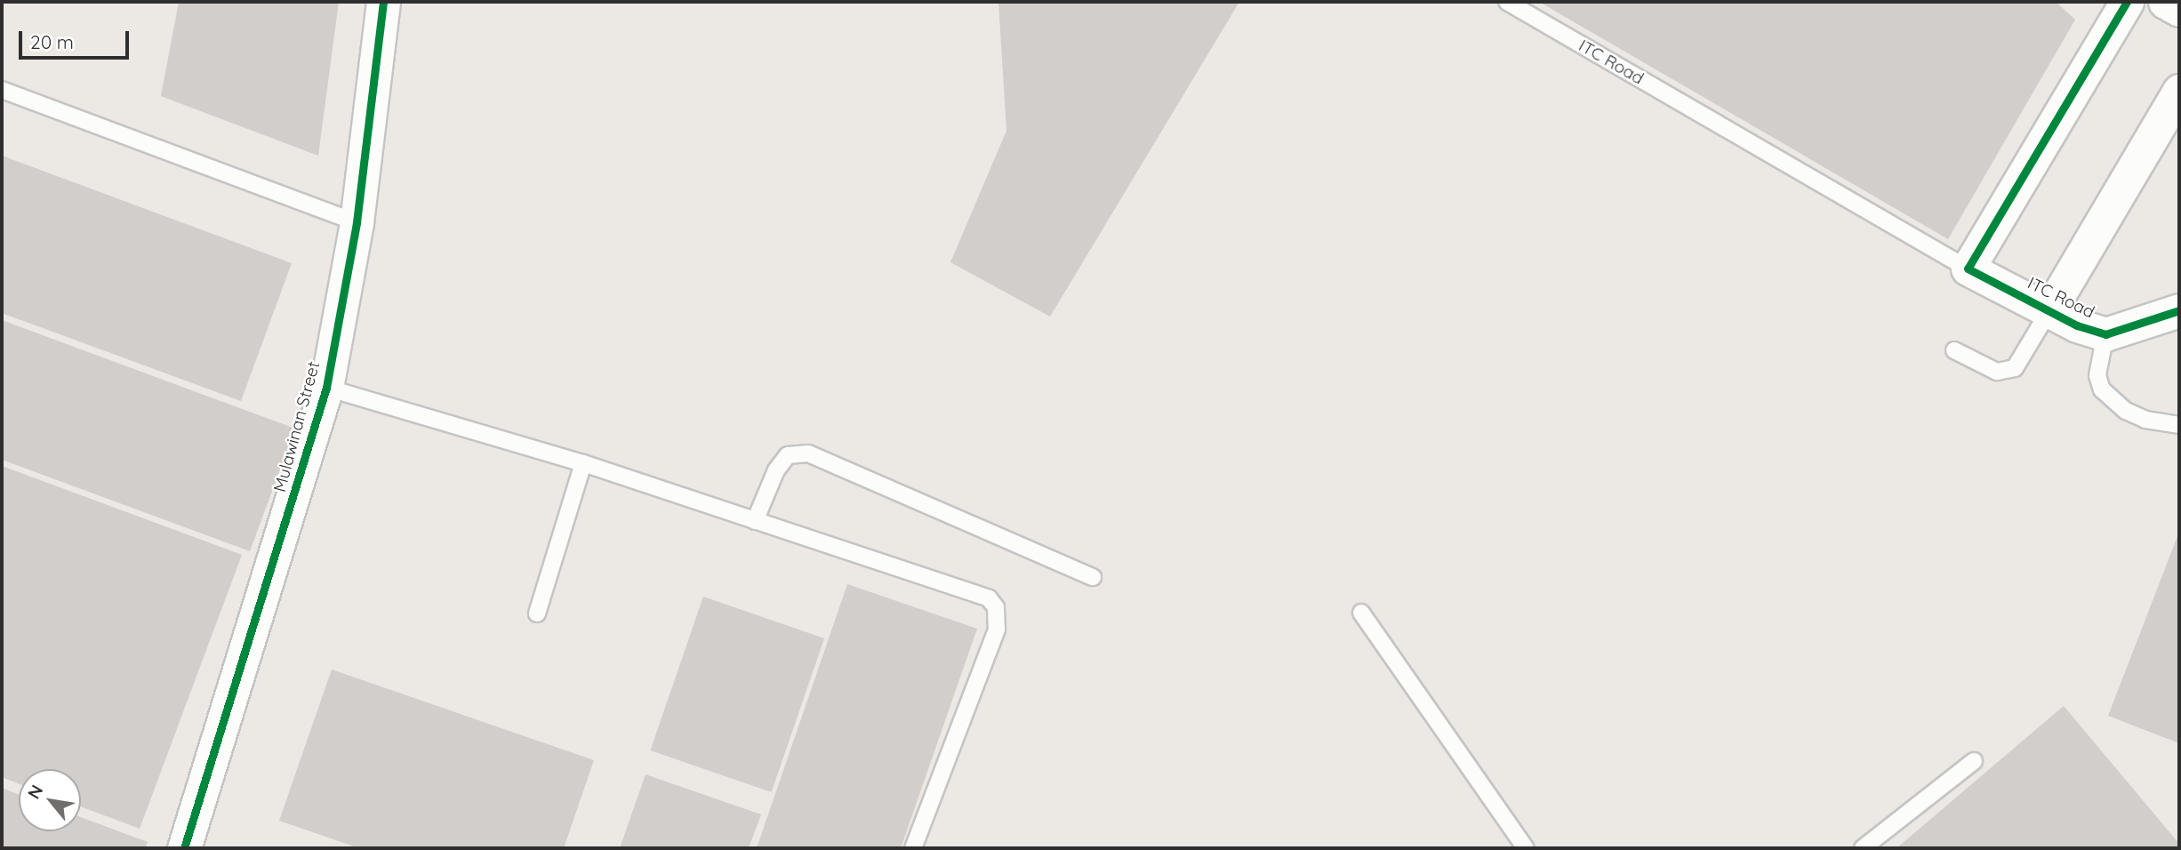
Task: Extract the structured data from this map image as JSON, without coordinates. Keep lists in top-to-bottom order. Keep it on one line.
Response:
{"streets":{"street":["ITC Road","Mulawinan Street"]},"scale_bar":"20 m","north":"top left"}
